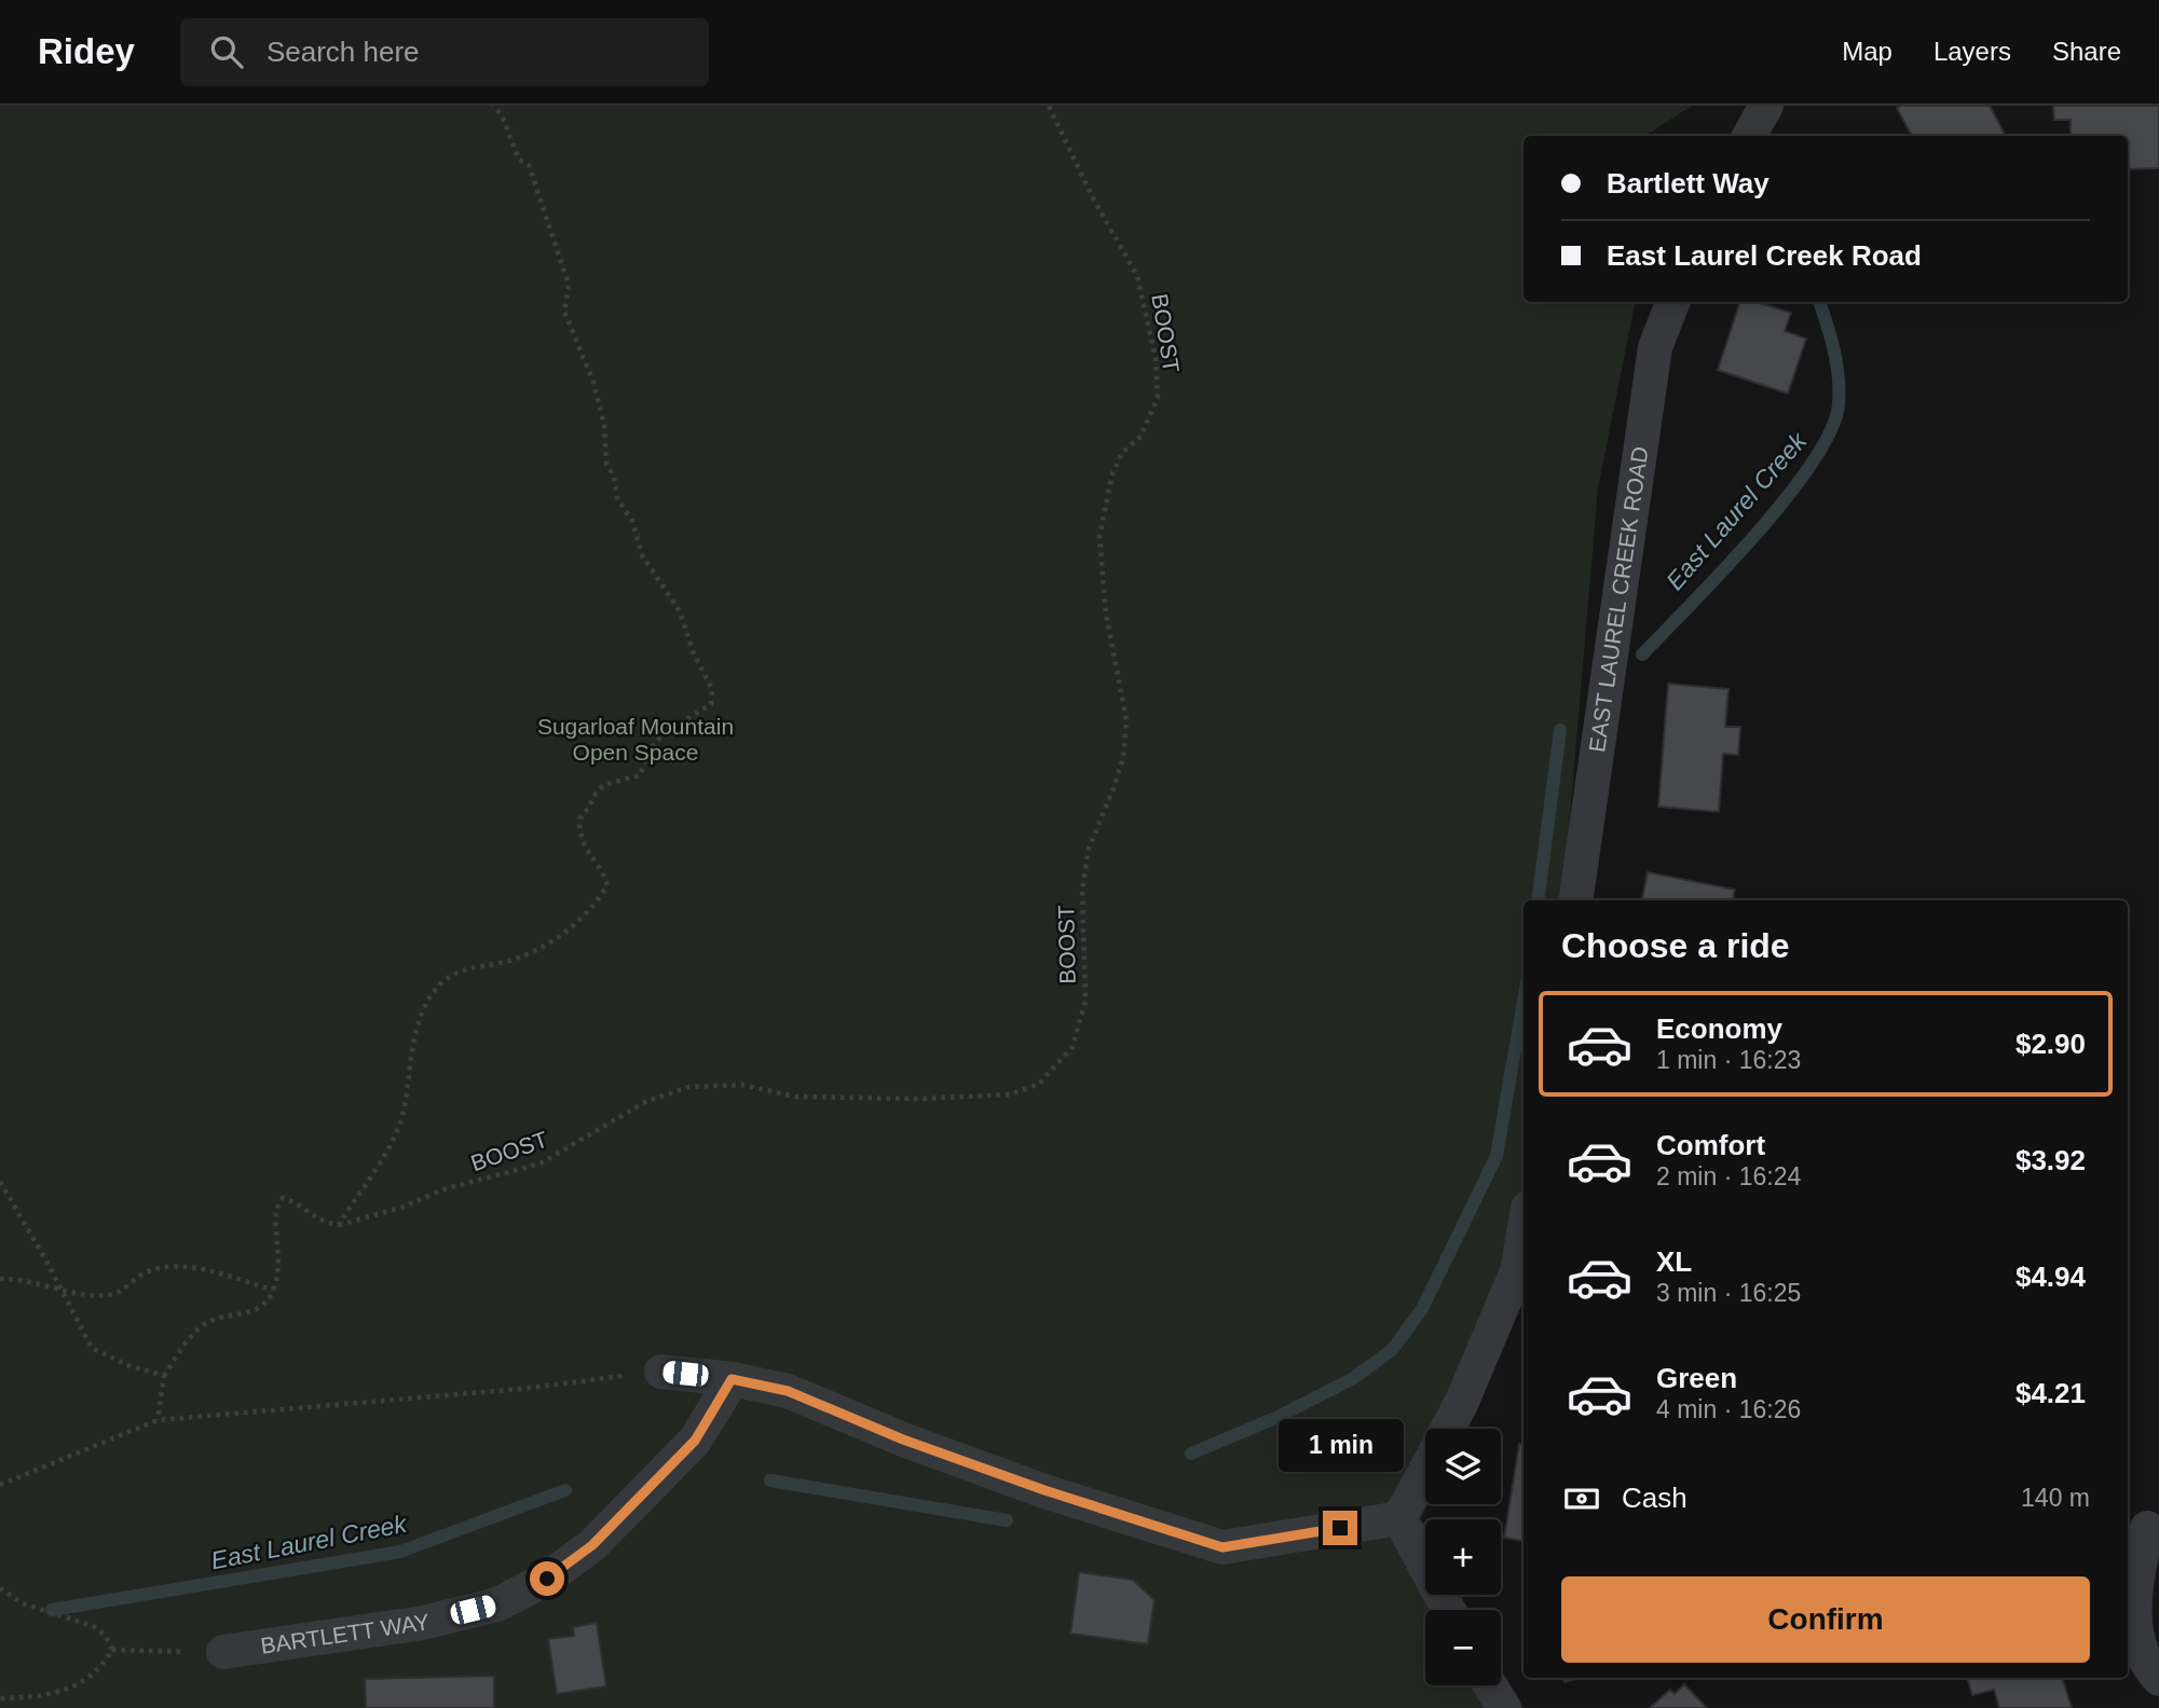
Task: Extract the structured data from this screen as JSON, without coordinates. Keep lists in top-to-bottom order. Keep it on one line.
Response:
{"streets":{"street":["EAST LAUREL CREEK ROAD","BARTLETT WAY"],"path":["BOOST"]},"water":["East Laurel Creek"],"parks":["Sugarloaf Mountain Open Space"],"page":{"header":"Ridey","search":"Search here","nav":["Map","Layers","Share"],"banner":["Bartlett Way","East Laurel Creek Road"],"heading":"Choose a ride","list":[{"name":"Economy","note":"1 min · 16:23","value":"$2.90"},{"name":"Comfort","note":"2 min · 16:24","value":"$3.92"},{"name":"XL","note":"3 min · 16:25","value":"$4.94"},{"name":"Green","note":"4 min · 16:26","value":"$4.21"}],"bubble":"1 min","map_buttons":["+","−"],"pay":["Cash","140 m"],"buttons":"Confirm"}}
